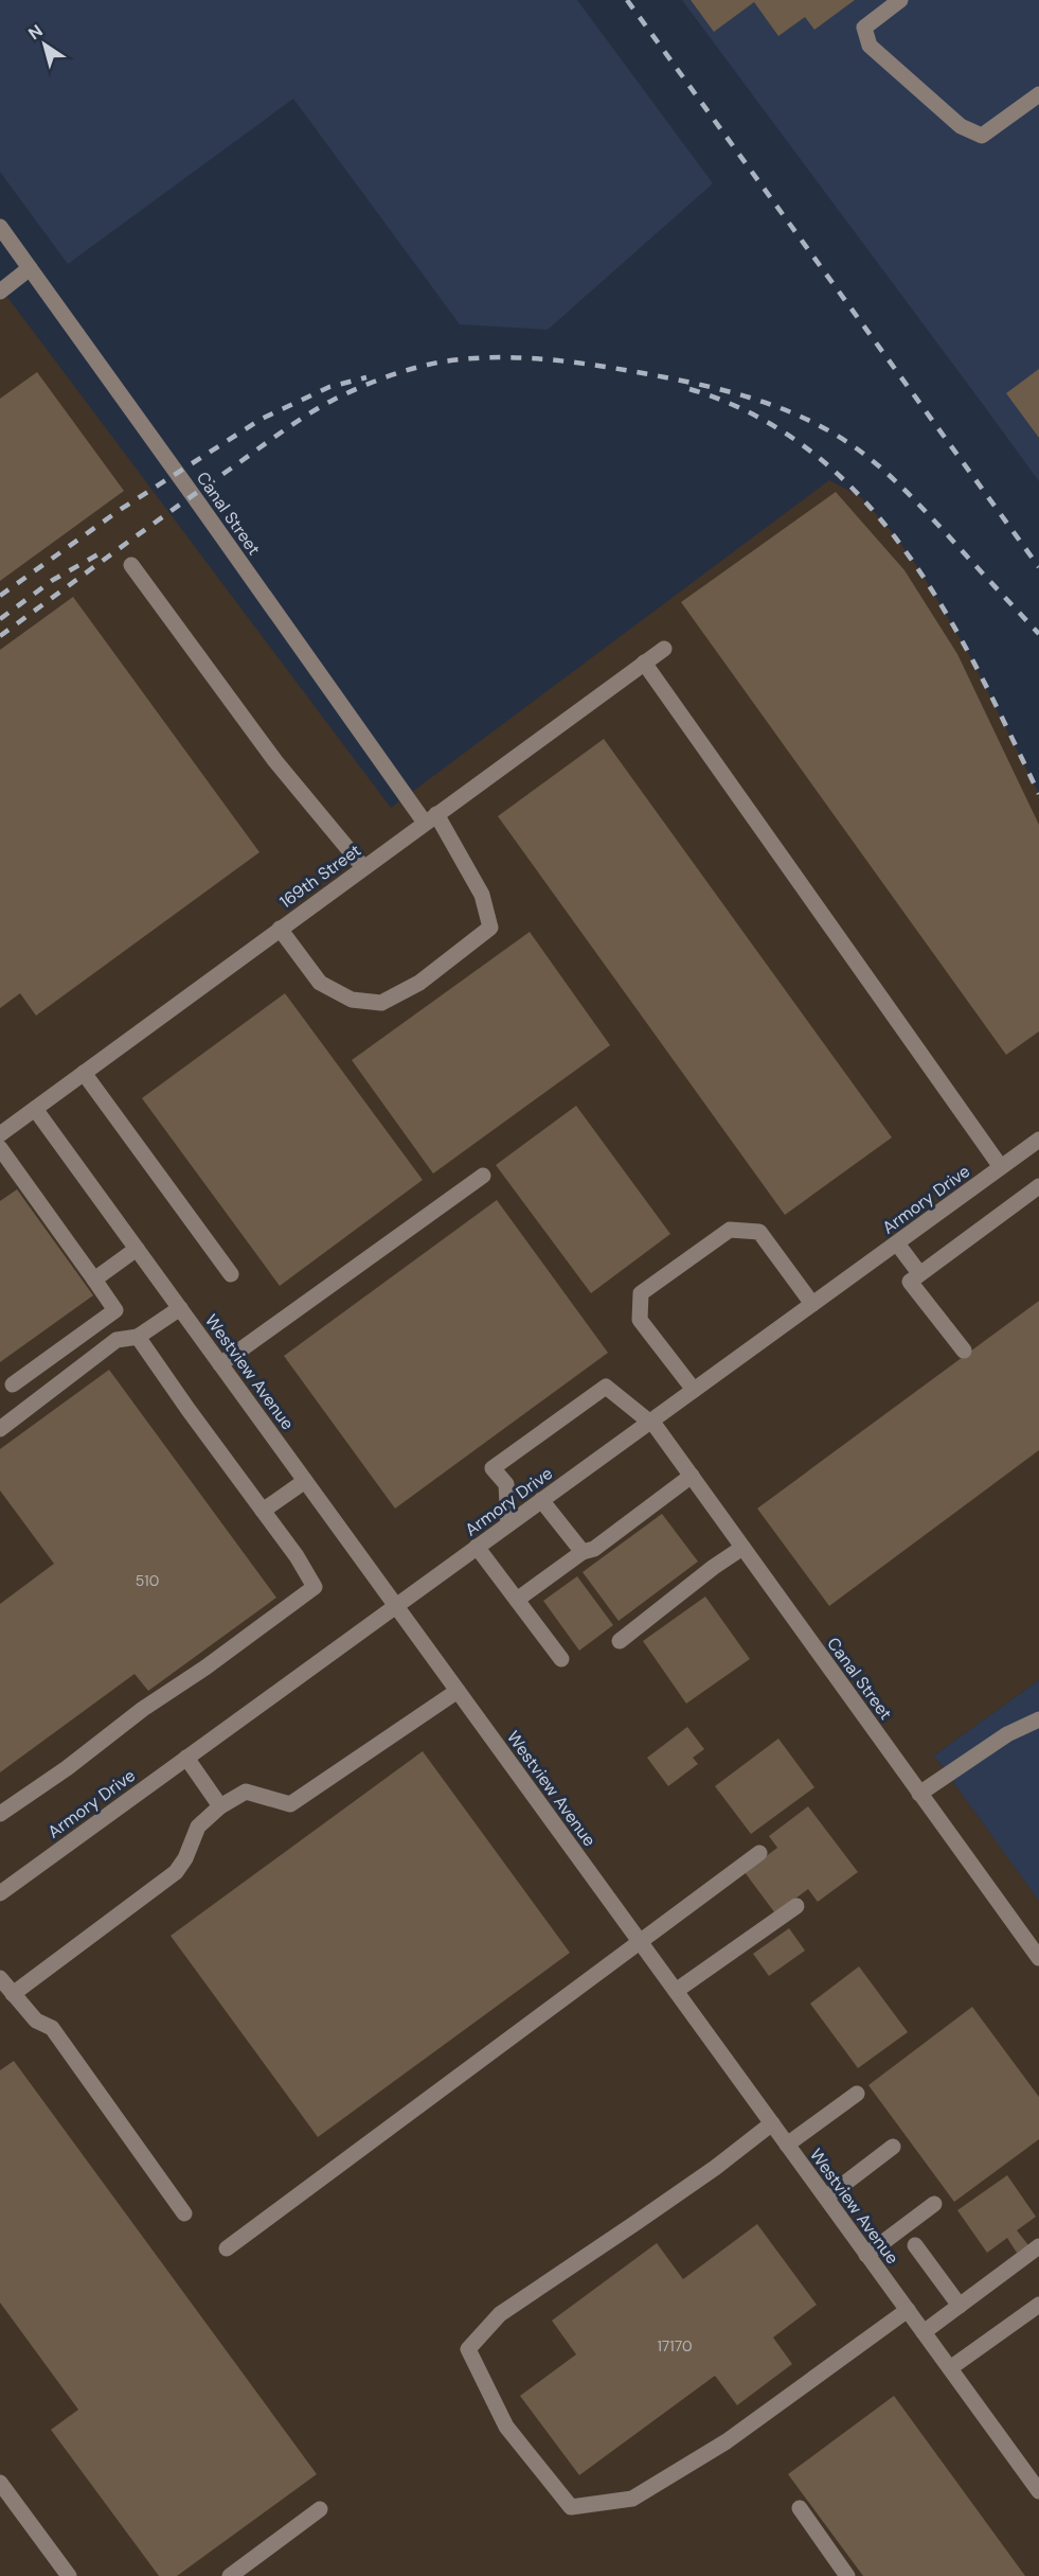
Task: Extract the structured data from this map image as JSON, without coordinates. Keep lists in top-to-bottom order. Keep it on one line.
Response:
{"streets":{"street":["Canal Street","169th Street","Armory Drive","Westview Avenue"]},"crossings":[["Canal Street","169th Street"],["Canal Street","Armory Drive"],["169th Street","Westview Avenue"],["Armory Drive","Westview Avenue"]],"house_numbers":["510","17170"],"north":"top left"}
